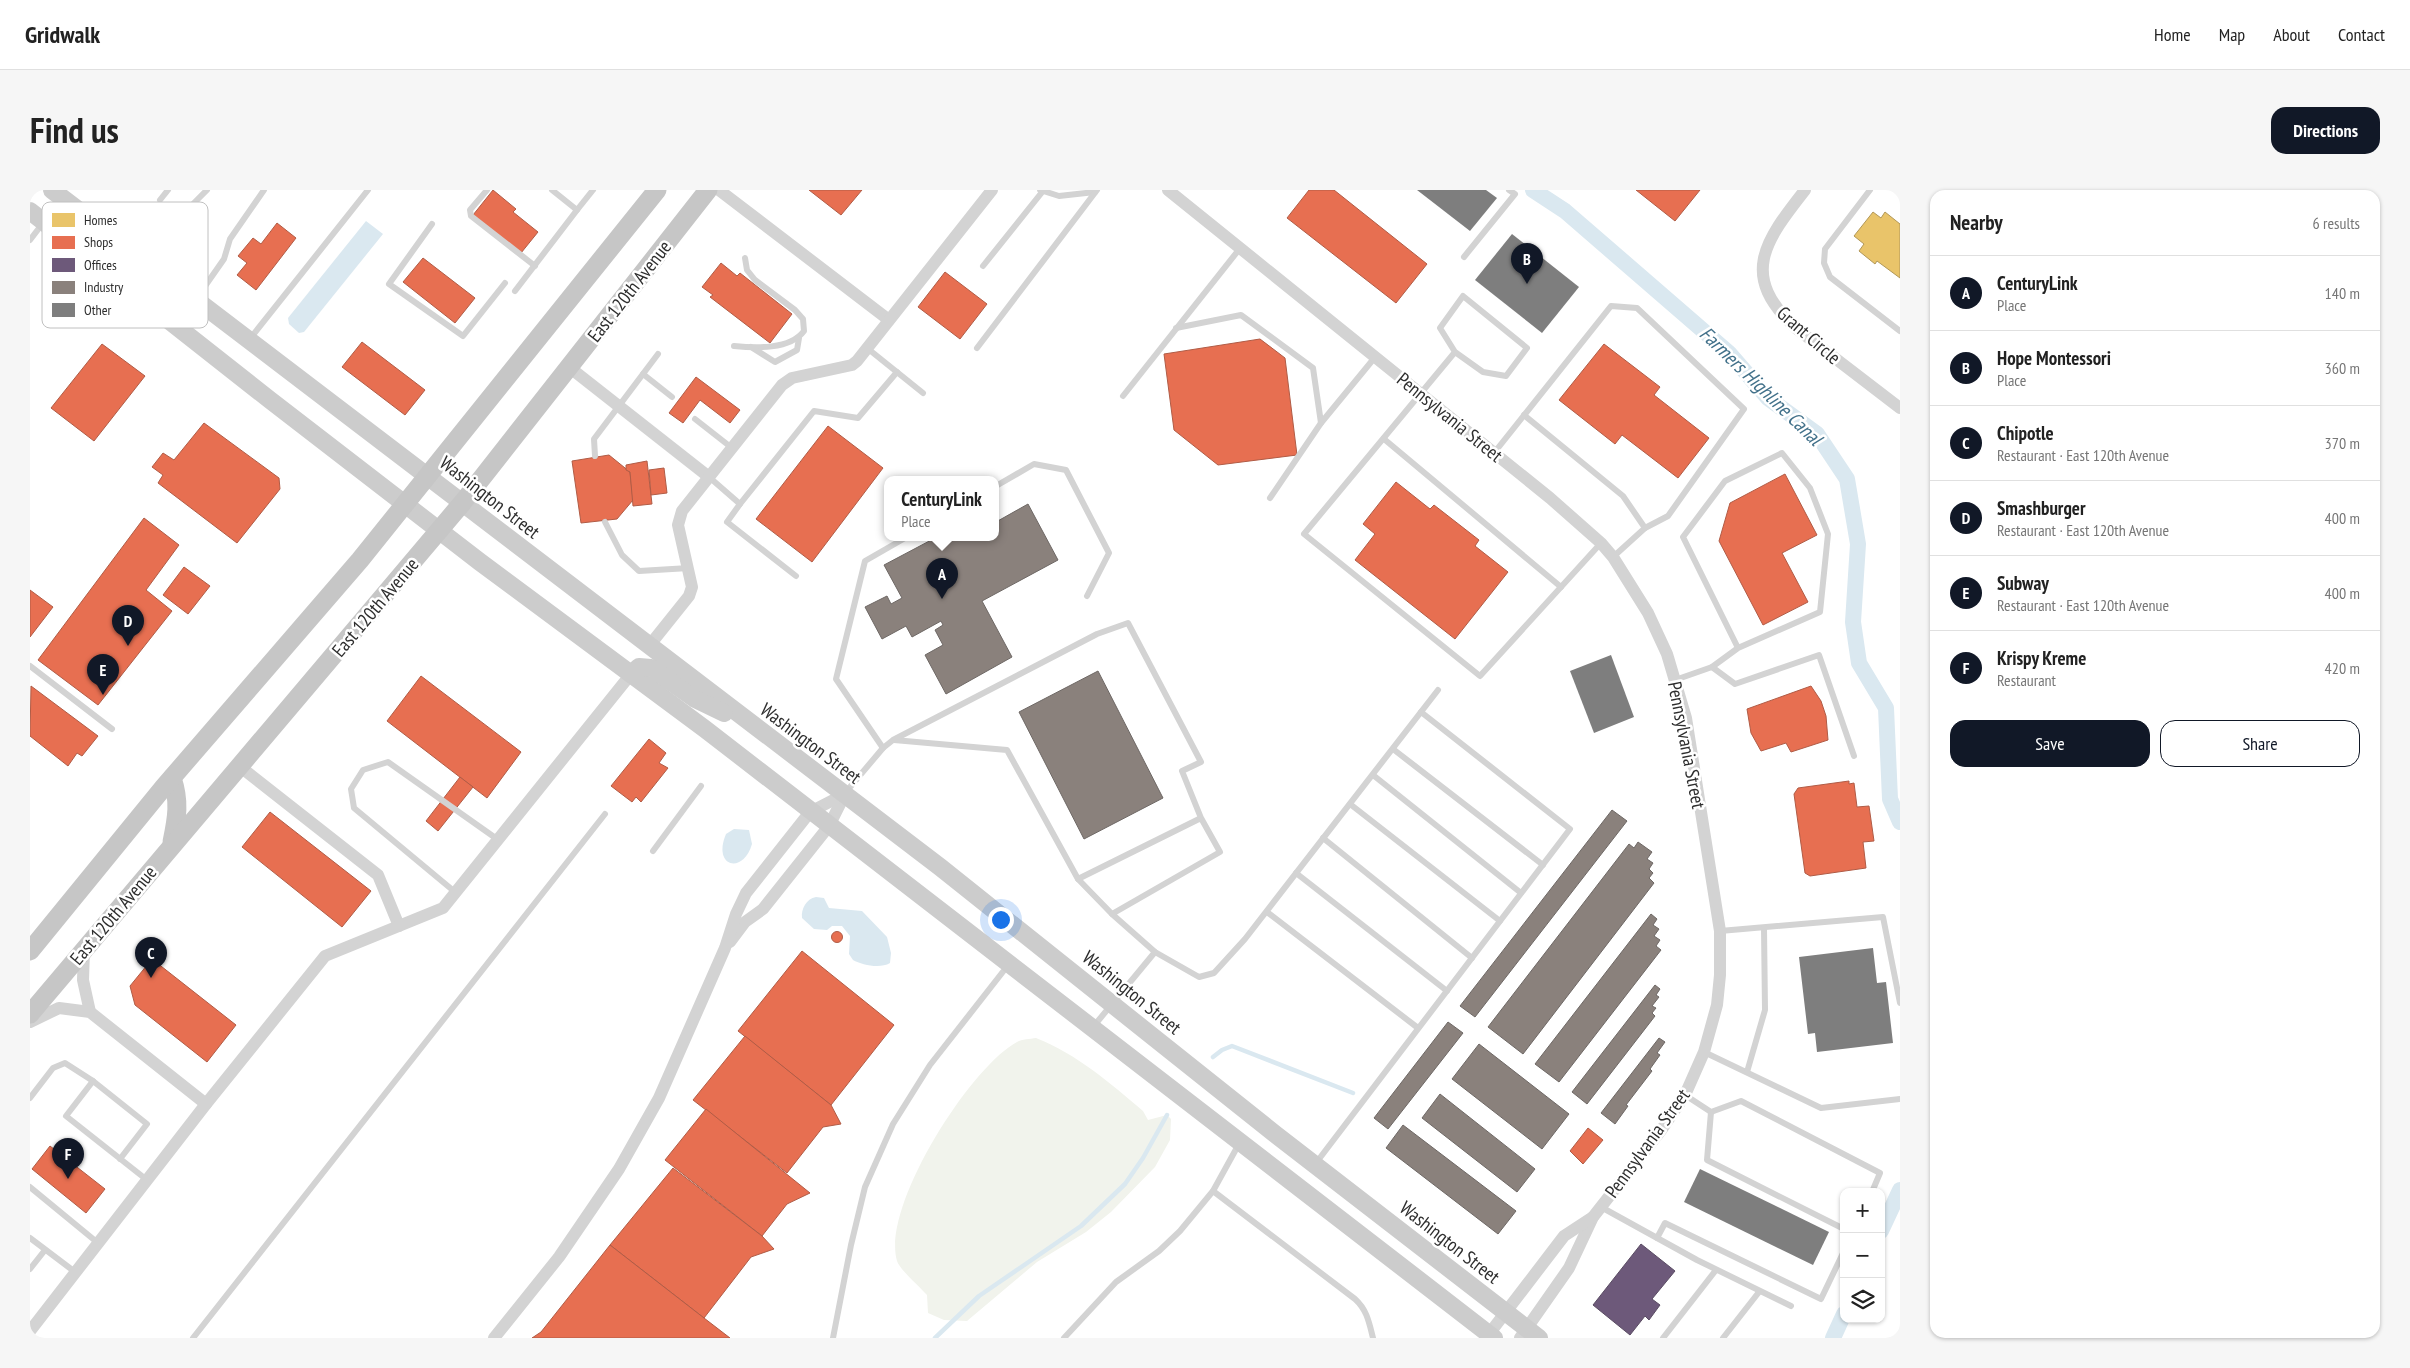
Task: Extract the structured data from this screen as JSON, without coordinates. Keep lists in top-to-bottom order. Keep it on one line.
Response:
{"streets":{"main road":["East 120th Avenue","Washington Street"],"street":["Grant Circle","Pennsylvania Street"]},"crossings":[["East 120th Avenue","Washington Street"],["Pennsylvania Street","Washington Street"]],"water":["Farmers Highline Canal"],"legend":["Homes","Shops","Offices","Industry","Other"],"page":{"header":"Gridwalk","nav":["Home","Map","About","Contact"],"title":"Find us","buttons":["Directions",["Save","Share"]],"heading":["Nearby","6 results"],"pins":["B","A","D","E","C","F"],"list":[{"mark":"A","name":"CenturyLink","note":"Place","value":"140 m"},{"mark":"B","name":"Hope Montessori","note":"Place","value":"360 m"},{"mark":"C","name":"Chipotle","note":"Restaurant · East 120th Avenue","value":"370 m"},{"mark":"D","name":"Smashburger","note":"Restaurant · East 120th Avenue","value":"400 m"},{"mark":"E","name":"Subway","note":"Restaurant · East 120th Avenue","value":"400 m"},{"mark":"F","name":"Krispy Kreme","note":"Restaurant","value":"420 m"}],"popup":["CenturyLink","Place"],"map_buttons":["+","−"]}}
